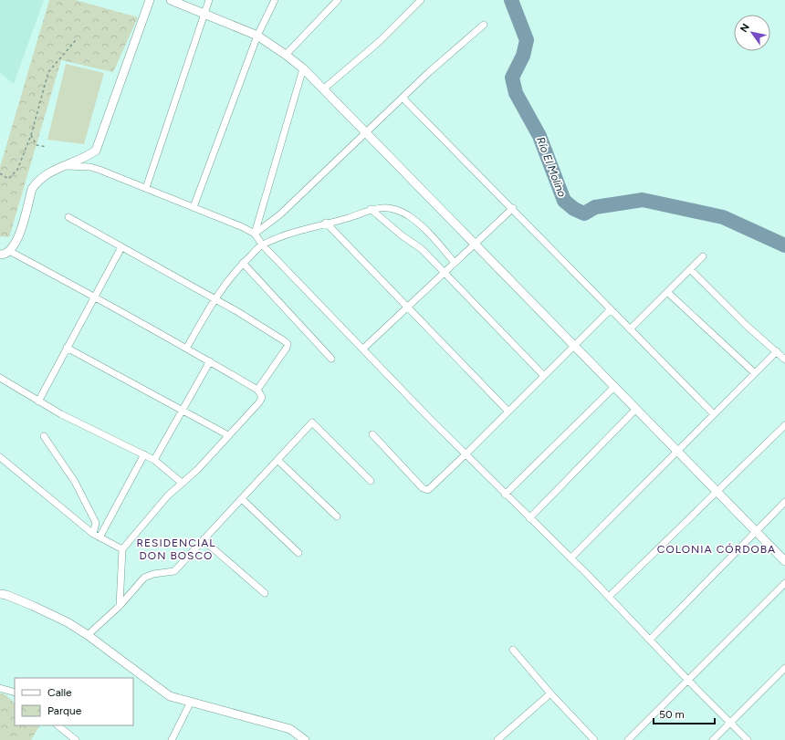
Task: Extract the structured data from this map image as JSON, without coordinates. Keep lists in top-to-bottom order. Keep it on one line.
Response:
{"districts":["RESIDENCIAL DON BOSCO","COLONIA CÓRDOBA"],"water":["Río El Molino"],"legend":["Calle","Parque"],"scale_bar":"50 m","north":"top left"}
